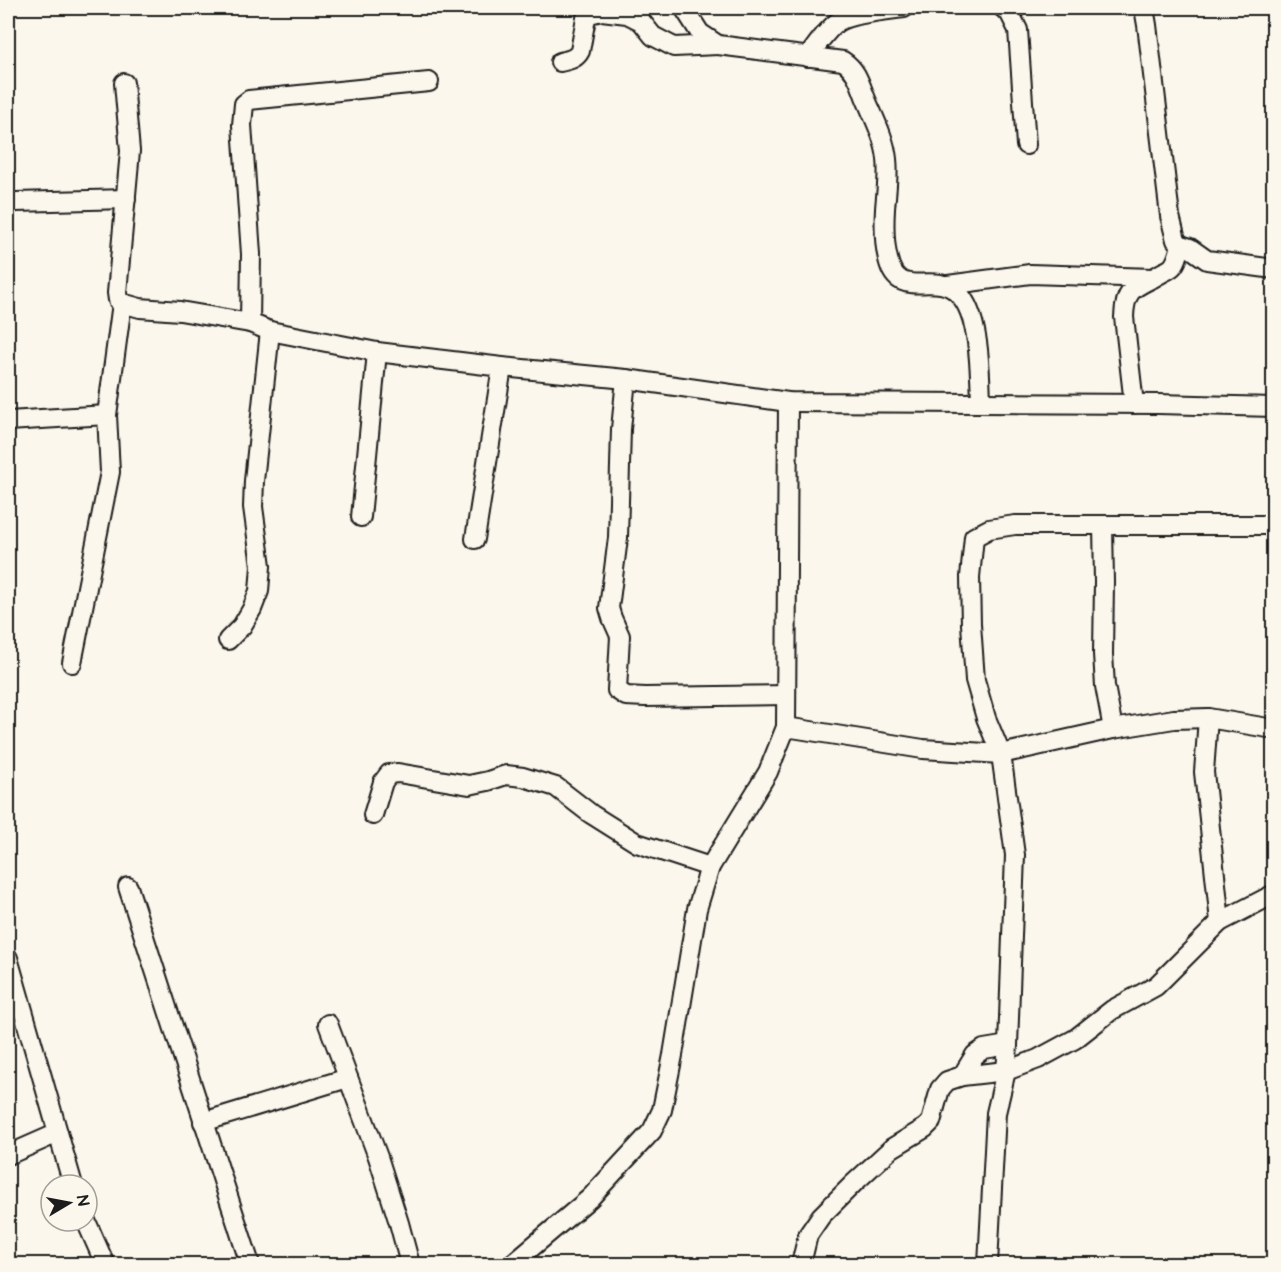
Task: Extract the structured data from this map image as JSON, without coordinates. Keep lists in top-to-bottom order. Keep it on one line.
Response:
{"north":"right"}
